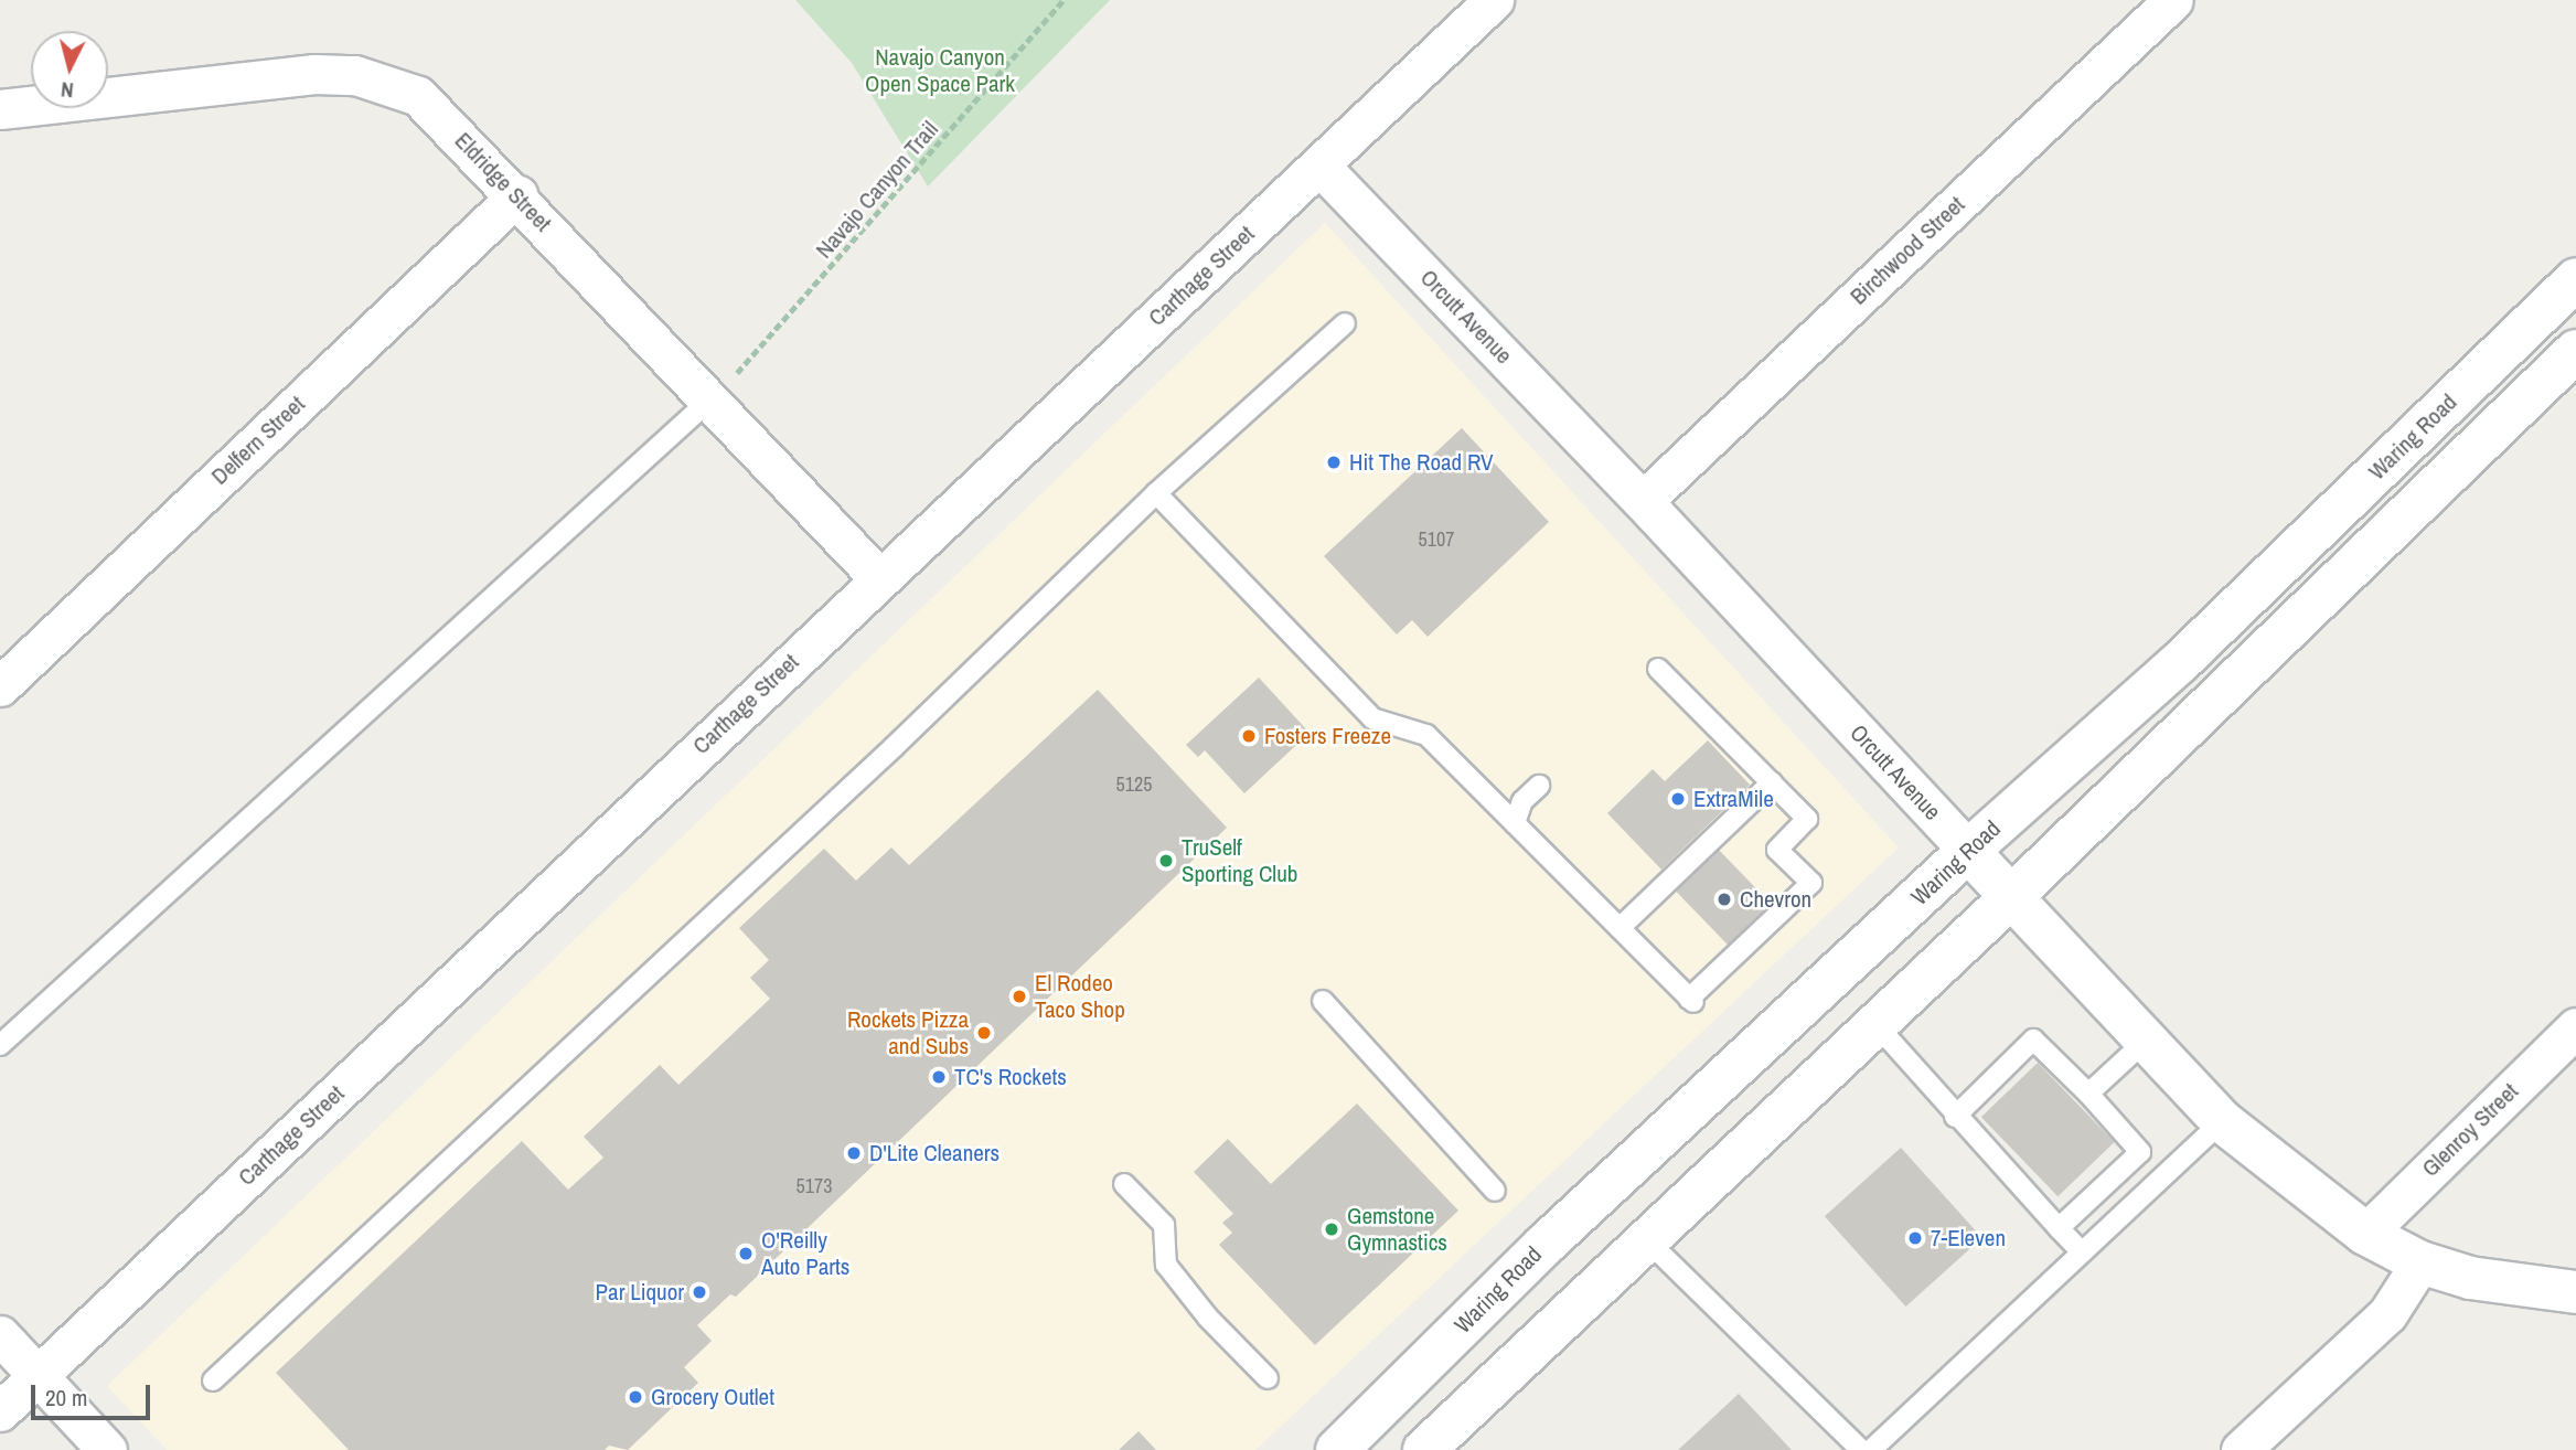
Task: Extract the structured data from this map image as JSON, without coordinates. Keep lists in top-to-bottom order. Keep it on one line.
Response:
{"streets":{"main road":["Orcutt Avenue","Waring Road"],"street":["Eldridge Street","Birchwood Street","Carthage Street","Delfern Street","Glenroy Street"],"path":["Navajo Canyon Trail"]},"crossings":[["Eldridge Street","Navajo Canyon Trail"],["Eldridge Street","Carthage Street"],["Eldridge Street","Delfern Street"],["Birchwood Street","Orcutt Avenue"],["Carthage Street","Orcutt Avenue"],["Orcutt Avenue","Waring Road"],["Orcutt Avenue","Glenroy Street"]],"parks":["Navajo Canyon Open Space Park"],"places":["Hit The Road RV","Fosters Freeze","ExtraMile","TruSelf Sporting Club","Chevron","El Rodeo Taco Shop","Rockets Pizza and Subs","TC's Rockets","D'Lite Cleaners","Gemstone Gymnastics","7-Eleven","O'Reilly Auto Parts","Par Liquor","Grocery Outlet"],"house_numbers":["5107","5125","5173"],"scale_bar":"20 m","north":"bottom"}
